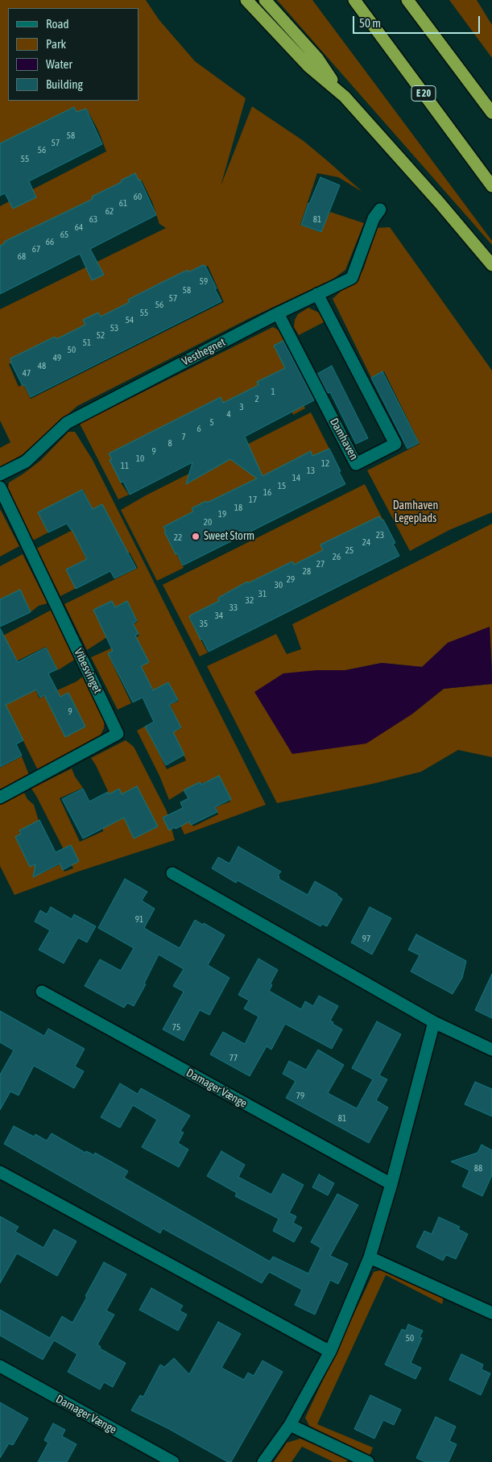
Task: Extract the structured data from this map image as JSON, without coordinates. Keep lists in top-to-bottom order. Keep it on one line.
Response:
{"streets":{"highway":["E 20"],"street":["Vesthegnet","Damhaven","Vibesvinget","Damager Vænge"]},"crossings":[["Vesthegnet","Damhaven"]],"parks":["Damhaven Legeplads"],"places":["Sweet Storm"],"house_numbers":["58","57","56","55","60","61","62","63","81","64","65","66","67","68","59","58","57","56","55","54","53","52","51","50","49","48","47","1","2","3","4","5","6","7","8","9","10","12","11","13","14","15","16","17","18","19","20","23","22","24","25","26","27","28","29","30","31","32","33","34","35","9","91","97","75","77","79","81","88","50"],"legend":["Road","Park","Water","Building"],"scale_bar":"50 m"}
